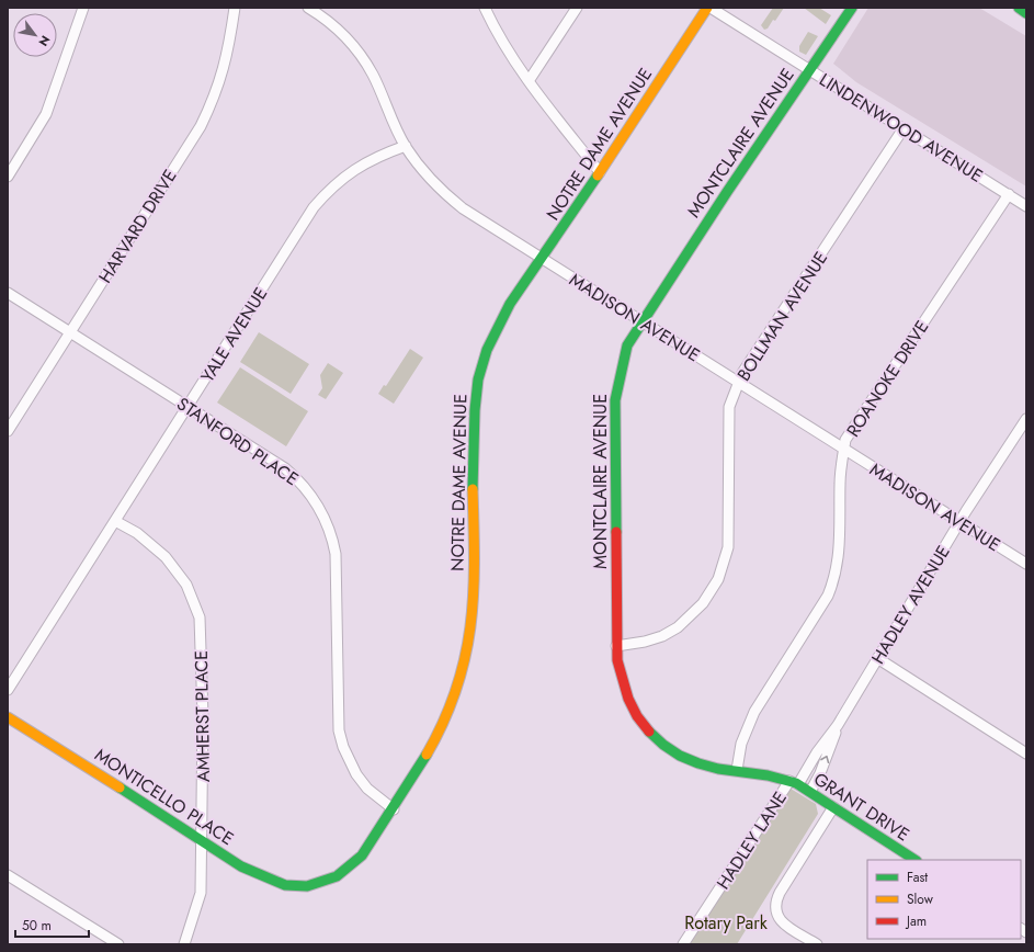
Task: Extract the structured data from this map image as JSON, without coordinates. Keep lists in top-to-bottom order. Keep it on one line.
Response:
{"streets":{"street":["LINDENWOOD AVENUE","MONTCLAIRE AVENUE","NOTRE DAME AVENUE","HARVARD DRIVE","BOLLMAN AVENUE","MADISON AVENUE","YALE AVENUE","ROANOKE DRIVE","STANFORD PLACE","HADLEY AVENUE","AMHERST PLACE","MONTICELLO PLACE","GRANT DRIVE","HADLEY LANE"]},"crossings":[["LINDENWOOD AVENUE","MONTCLAIRE AVENUE"],["LINDENWOOD AVENUE","NOTRE DAME AVENUE"],["LINDENWOOD AVENUE","BOLLMAN AVENUE"],["LINDENWOOD AVENUE","ROANOKE DRIVE"],["MONTCLAIRE AVENUE","BOLLMAN AVENUE"],["MONTCLAIRE AVENUE","MADISON AVENUE"],["MONTCLAIRE AVENUE","ROANOKE DRIVE"],["MONTCLAIRE AVENUE","HADLEY AVENUE"],["MONTCLAIRE AVENUE","GRANT DRIVE"],["MONTCLAIRE AVENUE","HADLEY LANE"],["NOTRE DAME AVENUE","MADISON AVENUE"],["NOTRE DAME AVENUE","STANFORD PLACE"],["NOTRE DAME AVENUE","MONTICELLO PLACE"],["HARVARD DRIVE","STANFORD PLACE"],["BOLLMAN AVENUE","MADISON AVENUE"],["MADISON AVENUE","YALE AVENUE"],["MADISON AVENUE","ROANOKE DRIVE"],["MADISON AVENUE","HADLEY AVENUE"],["YALE AVENUE","STANFORD PLACE"],["YALE AVENUE","AMHERST PLACE"],["HADLEY AVENUE","GRANT DRIVE"],["HADLEY AVENUE","HADLEY LANE"],["AMHERST PLACE","MONTICELLO PLACE"],["GRANT DRIVE","HADLEY LANE"]],"parks":["Rotary Park"],"legend":["Fast","Slow","Jam"],"scale_bar":"50 m","north":"bottom right"}
